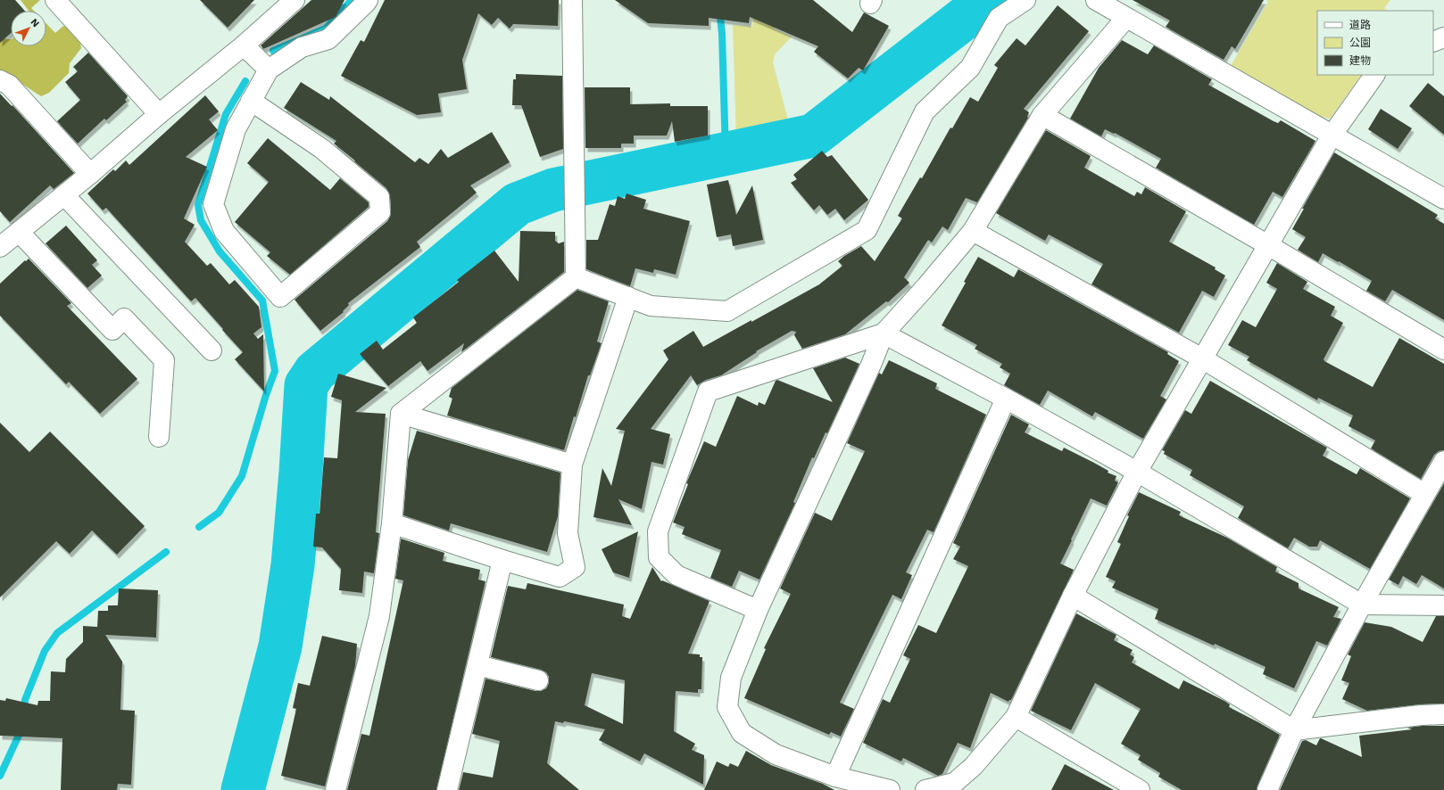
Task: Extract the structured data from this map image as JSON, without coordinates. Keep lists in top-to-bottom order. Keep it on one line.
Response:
{"legend":["道路","公園","建物"],"north":"top right"}
